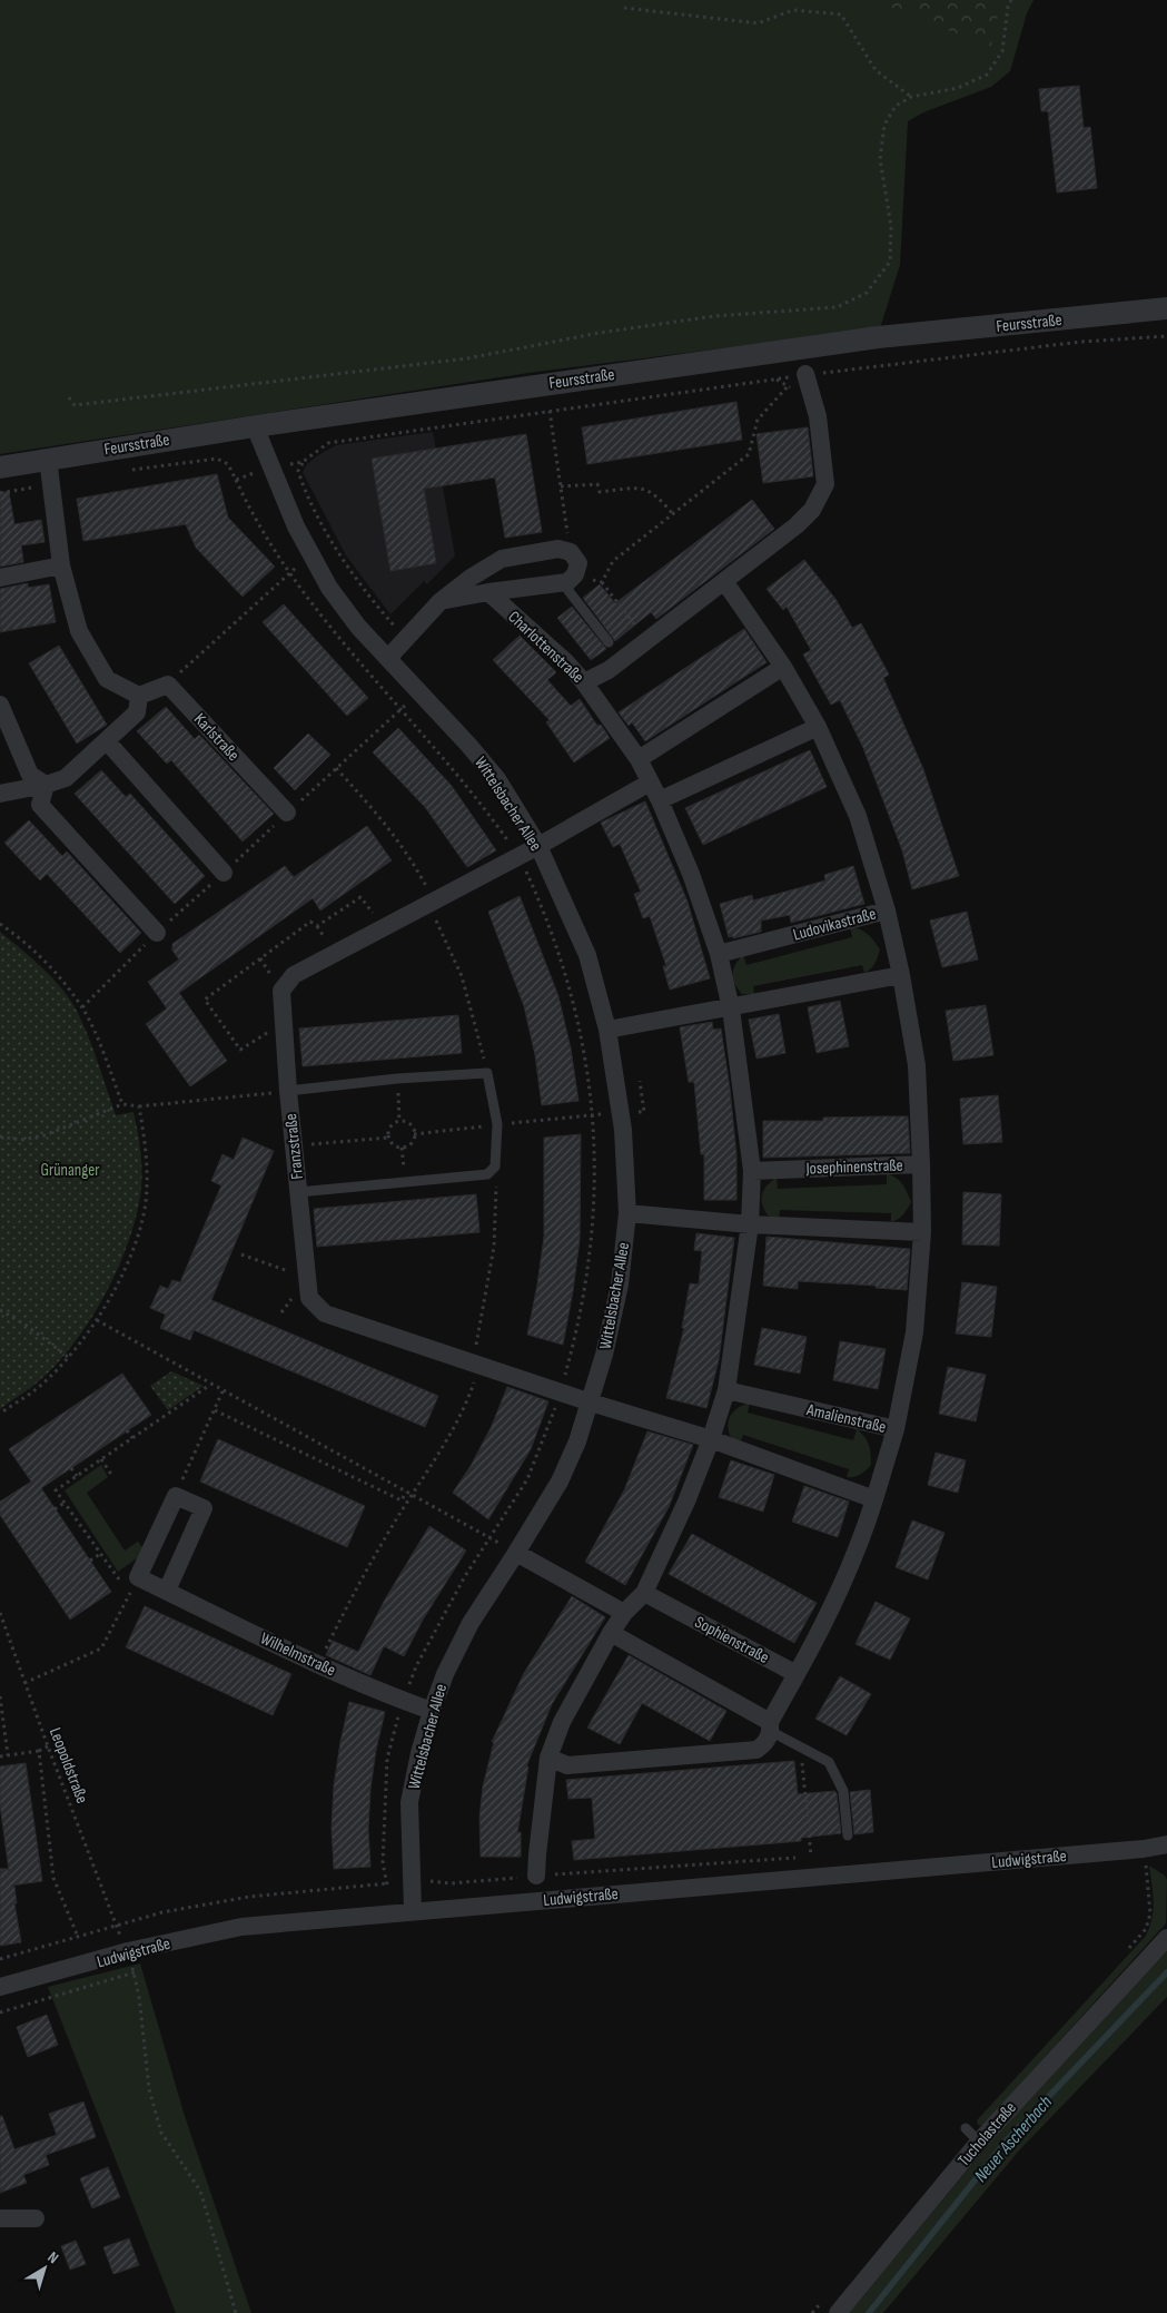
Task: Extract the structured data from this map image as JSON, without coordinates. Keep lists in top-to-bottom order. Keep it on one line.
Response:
{"streets":{"street":["Feursstraße","Charlottenstraße","Karlstraße","Wittelsbacher Allee","Ludovikastraße","Franzstraße","Josephinenstraße","Amalienstraße","Sophienstraße","Wilhelmstraße","Ludwigstraße","Tucholastraße"],"path":["Leopoldstraße"]},"crossings":[["Feursstraße","Wittelsbacher Allee"],["Charlottenstraße","Ludovikastraße"],["Wittelsbacher Allee","Franzstraße"],["Wittelsbacher Allee","Wilhelmstraße"],["Wittelsbacher Allee","Ludwigstraße"],["Ludovikastraße","Josephinenstraße"],["Josephinenstraße","Amalienstraße"],["Amalienstraße","Sophienstraße"]],"water":["Neuer Ascherbach"],"parks":["Grünanger"],"north":"top right"}
